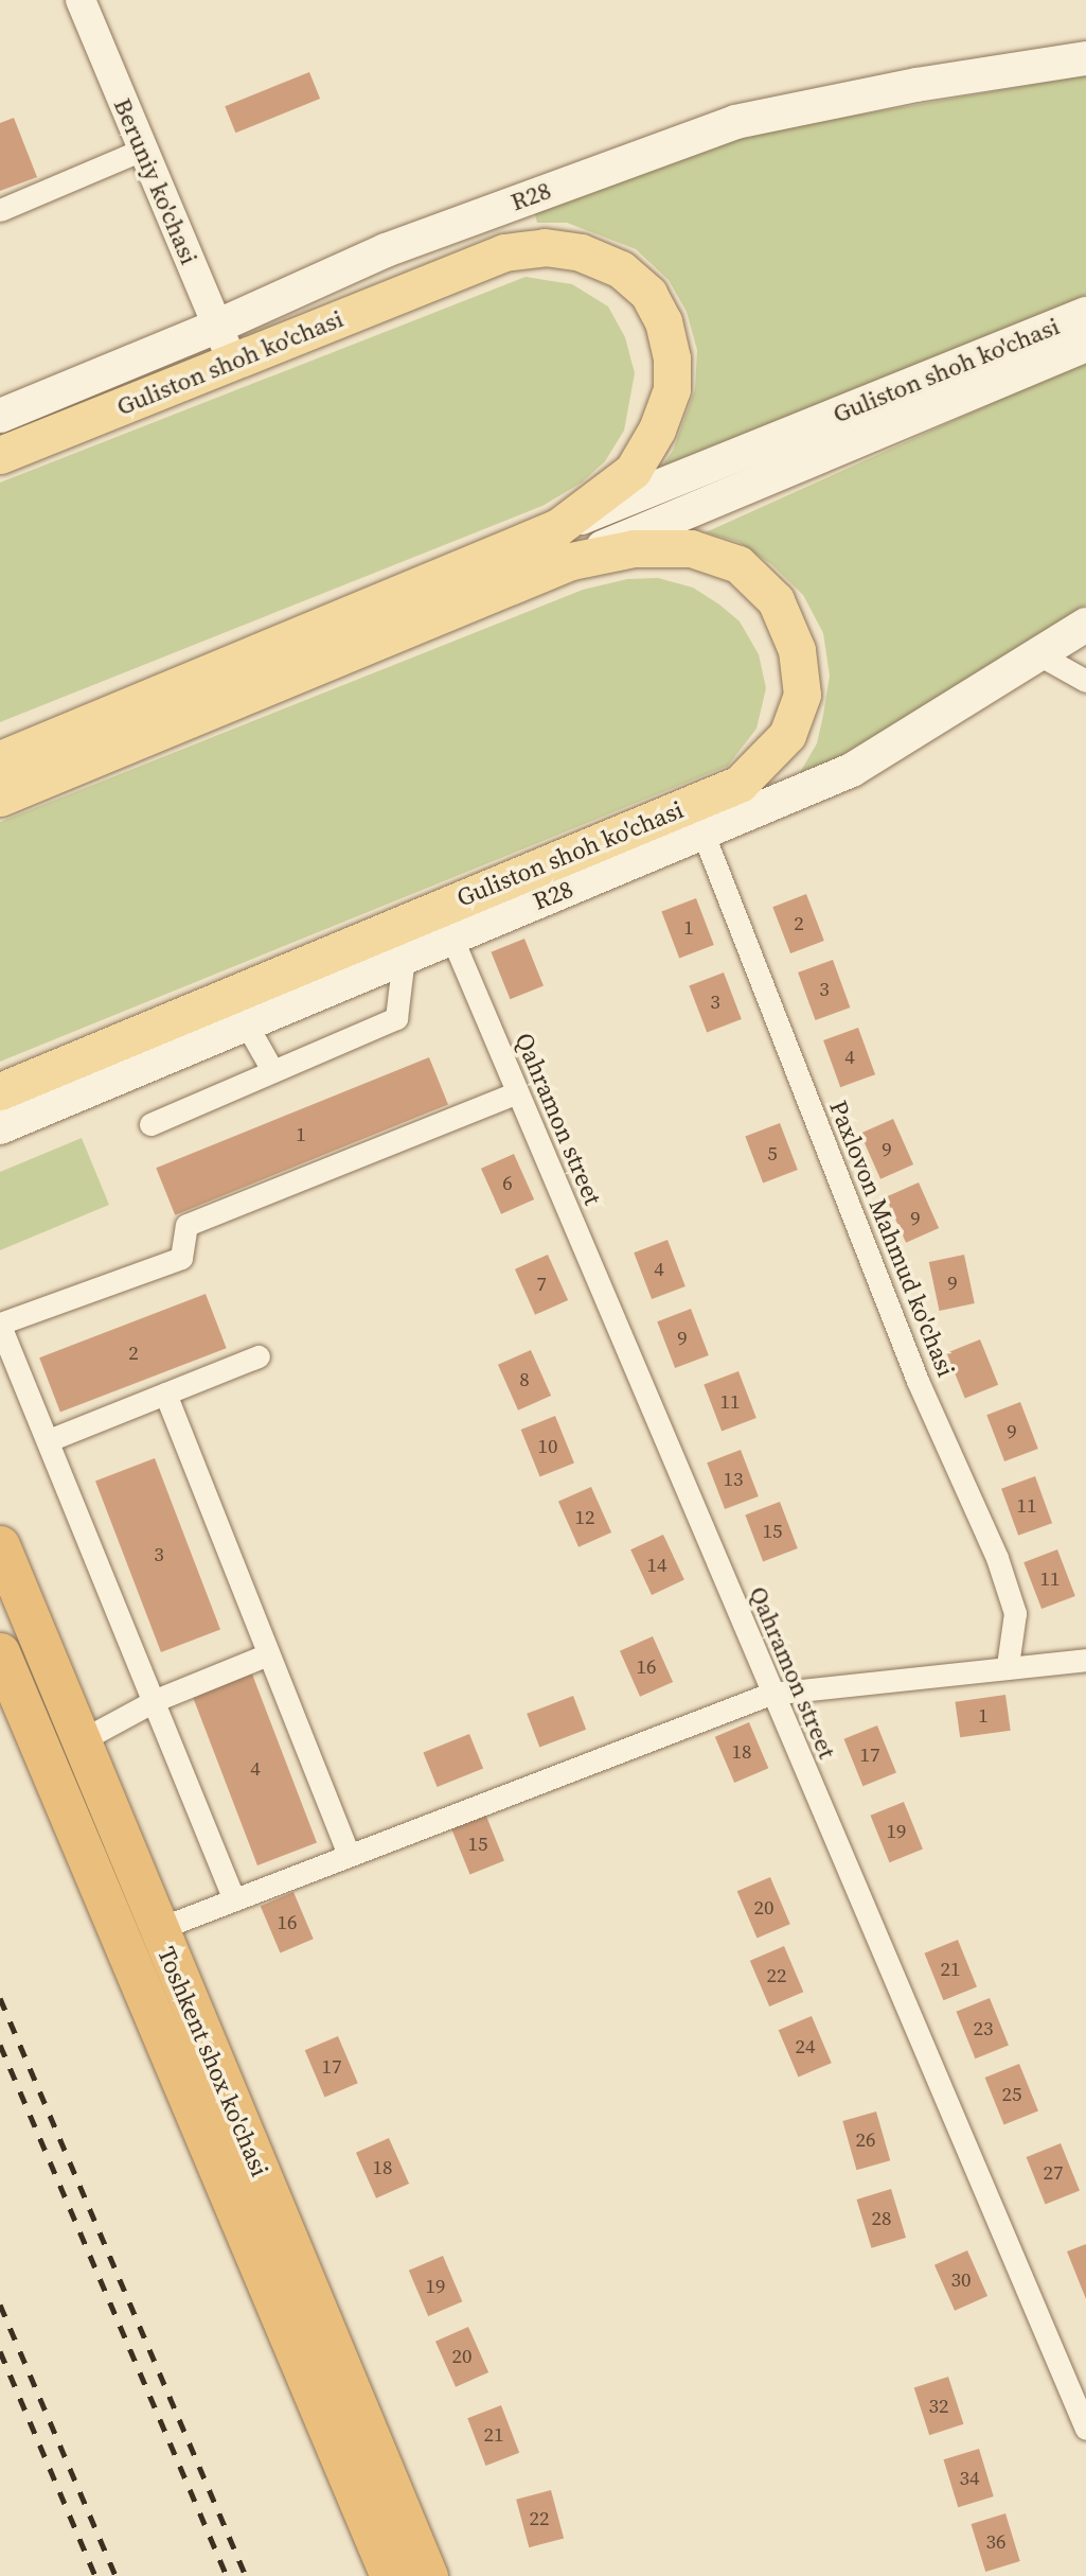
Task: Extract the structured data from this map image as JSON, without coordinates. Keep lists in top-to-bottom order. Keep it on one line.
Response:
{"streets":{"highway":["Toshkent shox ko'chasi"],"main road":["R28","Guliston shoh ko'chasi"],"street":["Beruniy ko'chasi","Qahramon street","Paxlovon Mahmud ko'chasi"]},"crossings":[["Beruniy ko'chasi","R28"],["Beruniy ko'chasi","Guliston shoh ko'chasi"],["R28","Qahramon street"],["R28","Paxlovon Mahmud ko'chasi"]],"house_numbers":["2","1","3","3","4","1","9","5","6","9","4","9","7","9","2","8","11","9","10","13","11","12","15","3","14","11","16","1","18","17","4","19","15","20","16","21","22","23","24","17","25","26","18","27","28","30","19","20","32","21","34","22","36"]}
